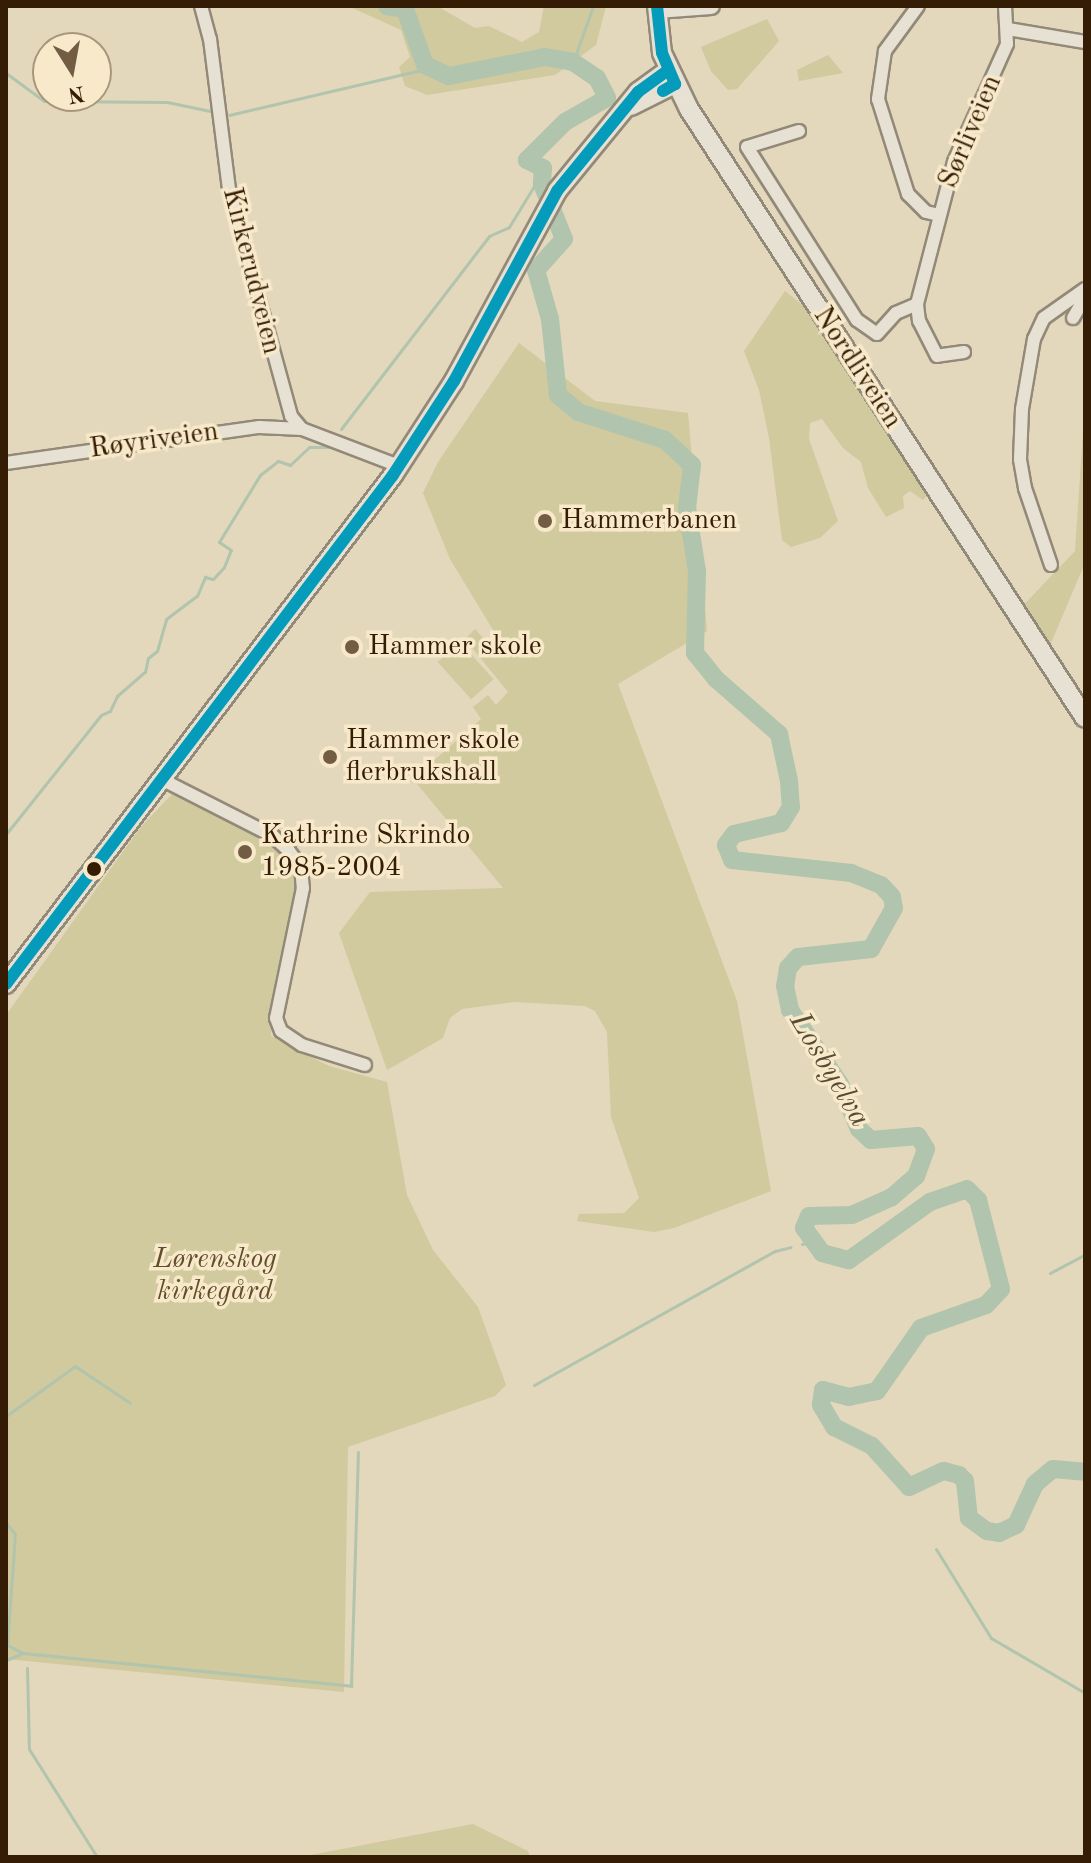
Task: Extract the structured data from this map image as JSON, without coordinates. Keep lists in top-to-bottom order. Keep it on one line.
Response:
{"streets":{"main road":["Nordliveien"],"street":["Sørliveien","Kirkerudveien","Røyriveien"]},"crossings":[["Kirkerudveien","Røyriveien"]],"water":["Losbyelva"],"parks":["Lørenskog kirkegård"],"places":["Hammerbanen","Hammer skole","Hammer skole flerbrukshall","Kathrine Skrindo 1985-2004"],"north":"bottom"}
